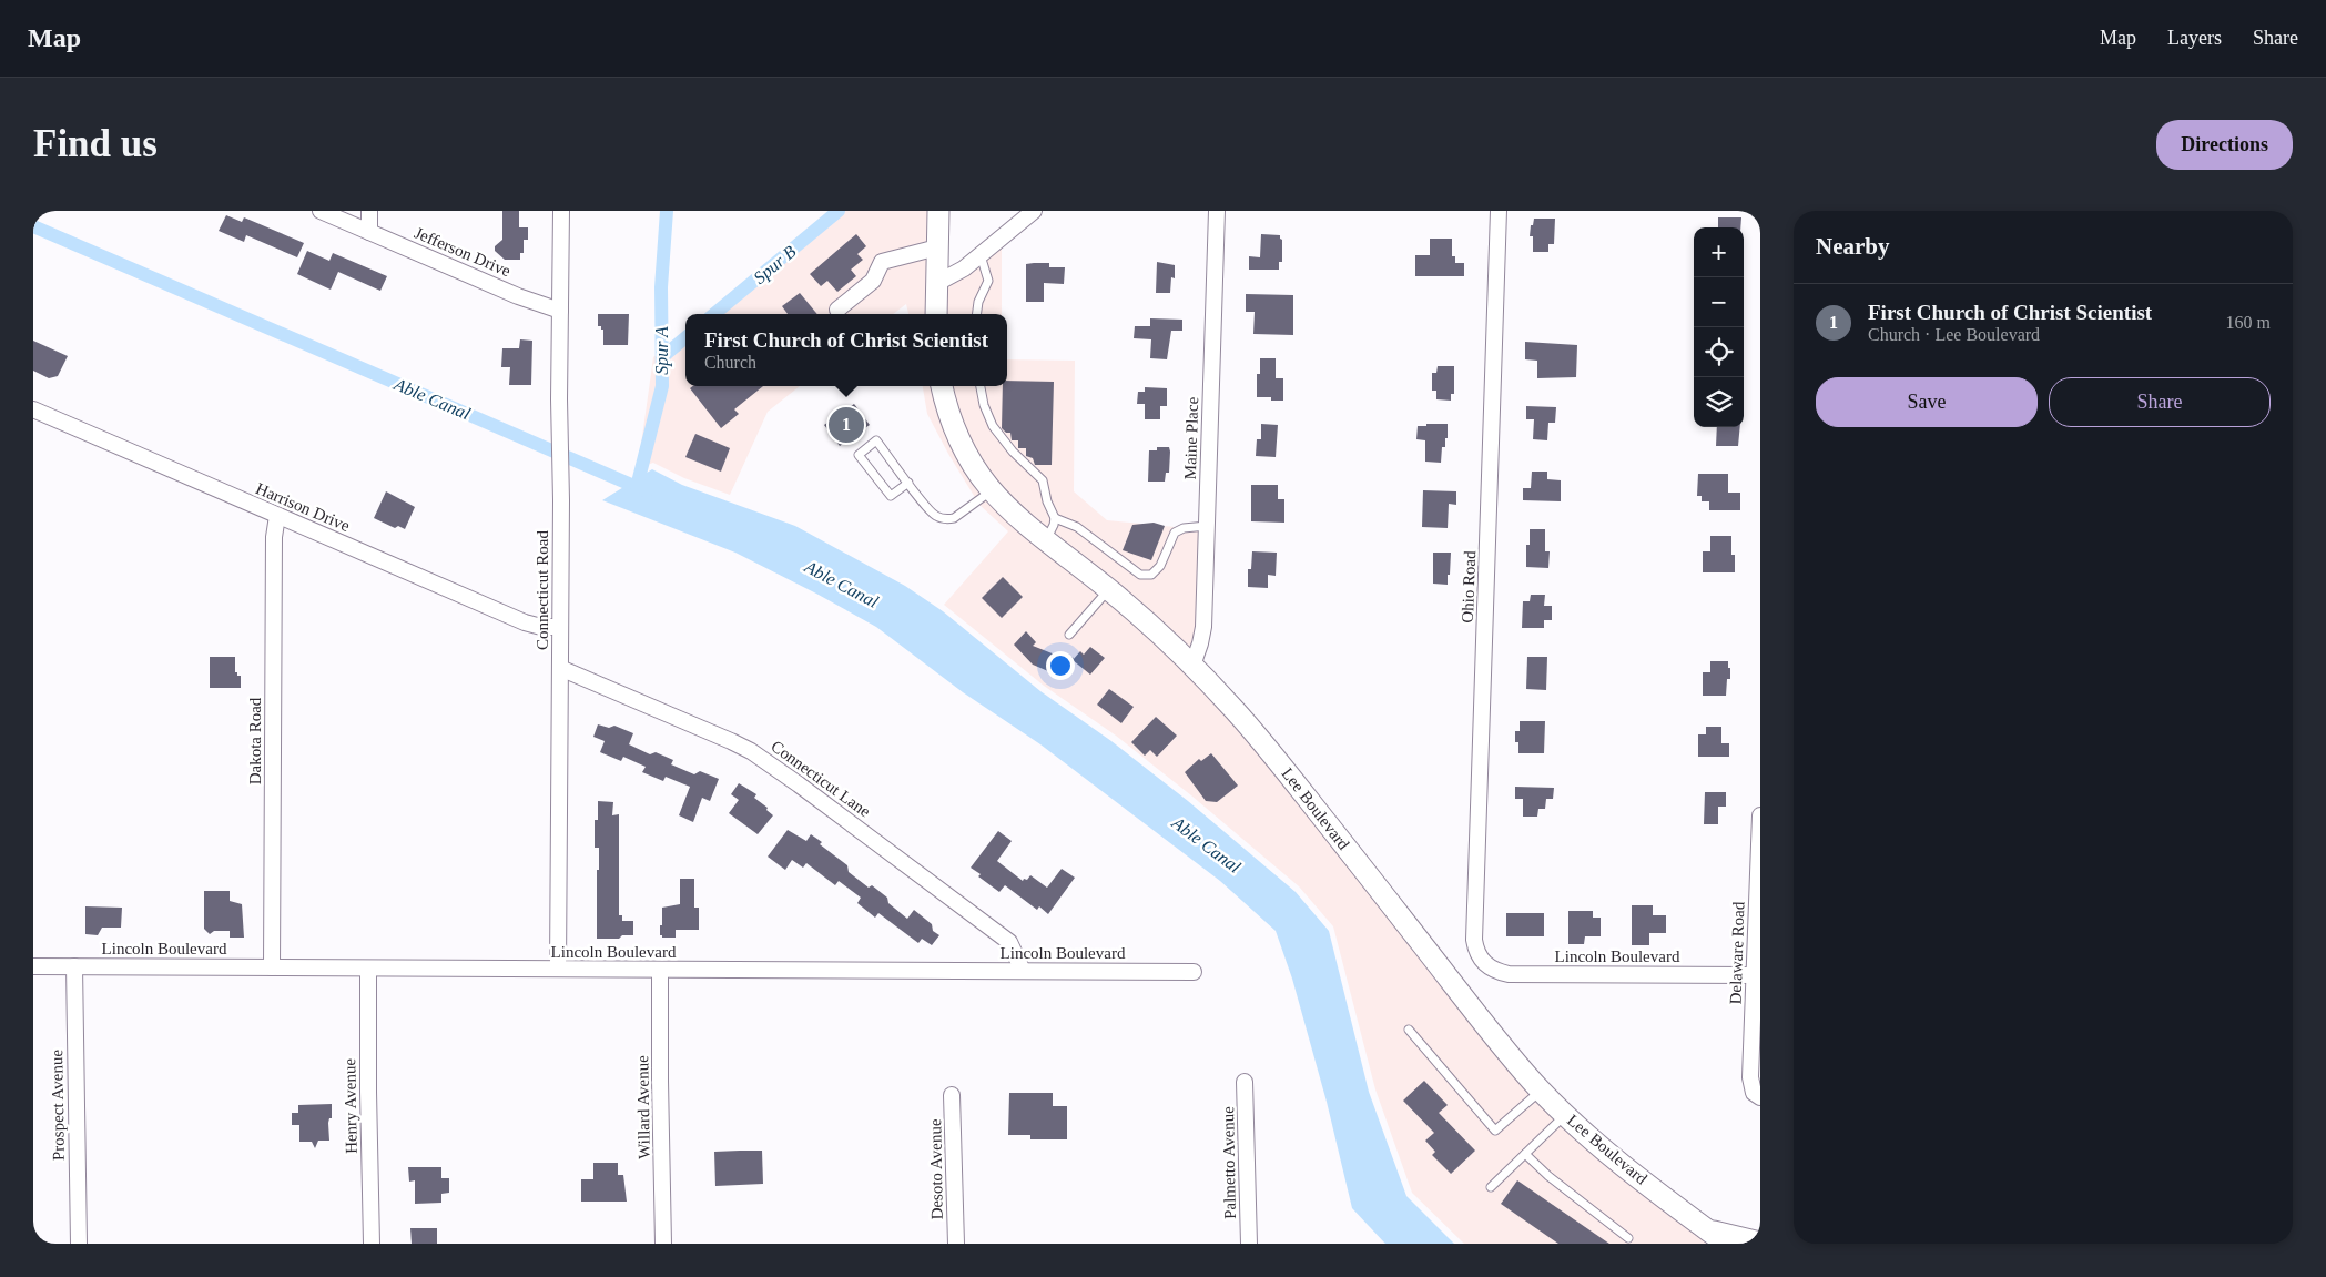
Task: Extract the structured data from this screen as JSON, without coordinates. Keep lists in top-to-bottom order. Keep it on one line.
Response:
{"streets":{"main road":["Lee Boulevard"],"street":["Jefferson Drive","Maine Place","Harrison Drive","Ohio Road","Connecticut Road","Dakota Road","Connecticut Lane","Lincoln Boulevard","Delaware Road","Prospect Avenue","Henry Avenue","Willard Avenue","Palmetto Avenue","Desoto Avenue"]},"crossings":[["Jefferson Drive","Connecticut Road"],["Maine Place","Lee Boulevard"],["Harrison Drive","Connecticut Road"],["Harrison Drive","Dakota Road"],["Ohio Road","Lincoln Boulevard"],["Connecticut Road","Connecticut Lane"],["Connecticut Road","Lincoln Boulevard"],["Dakota Road","Lincoln Boulevard"],["Connecticut Lane","Lincoln Boulevard"],["Lincoln Boulevard","Delaware Road"],["Lincoln Boulevard","Prospect Avenue"],["Lincoln Boulevard","Henry Avenue"],["Lincoln Boulevard","Willard Avenue"]],"water":["Spur B","Spur A","Able Canal"],"page":{"header":"Map","nav":["Map","Layers","Share"],"buttons":["Directions",["Save","Share"]],"title":"Find us","heading":"Nearby","map_buttons":["+","−"],"list":[{"mark":"1","name":"First Church of Christ Scientist","note":"Church · Lee Boulevard","value":"160 m"}],"popup":["First Church of Christ Scientist","Church"],"pins":"1"}}
